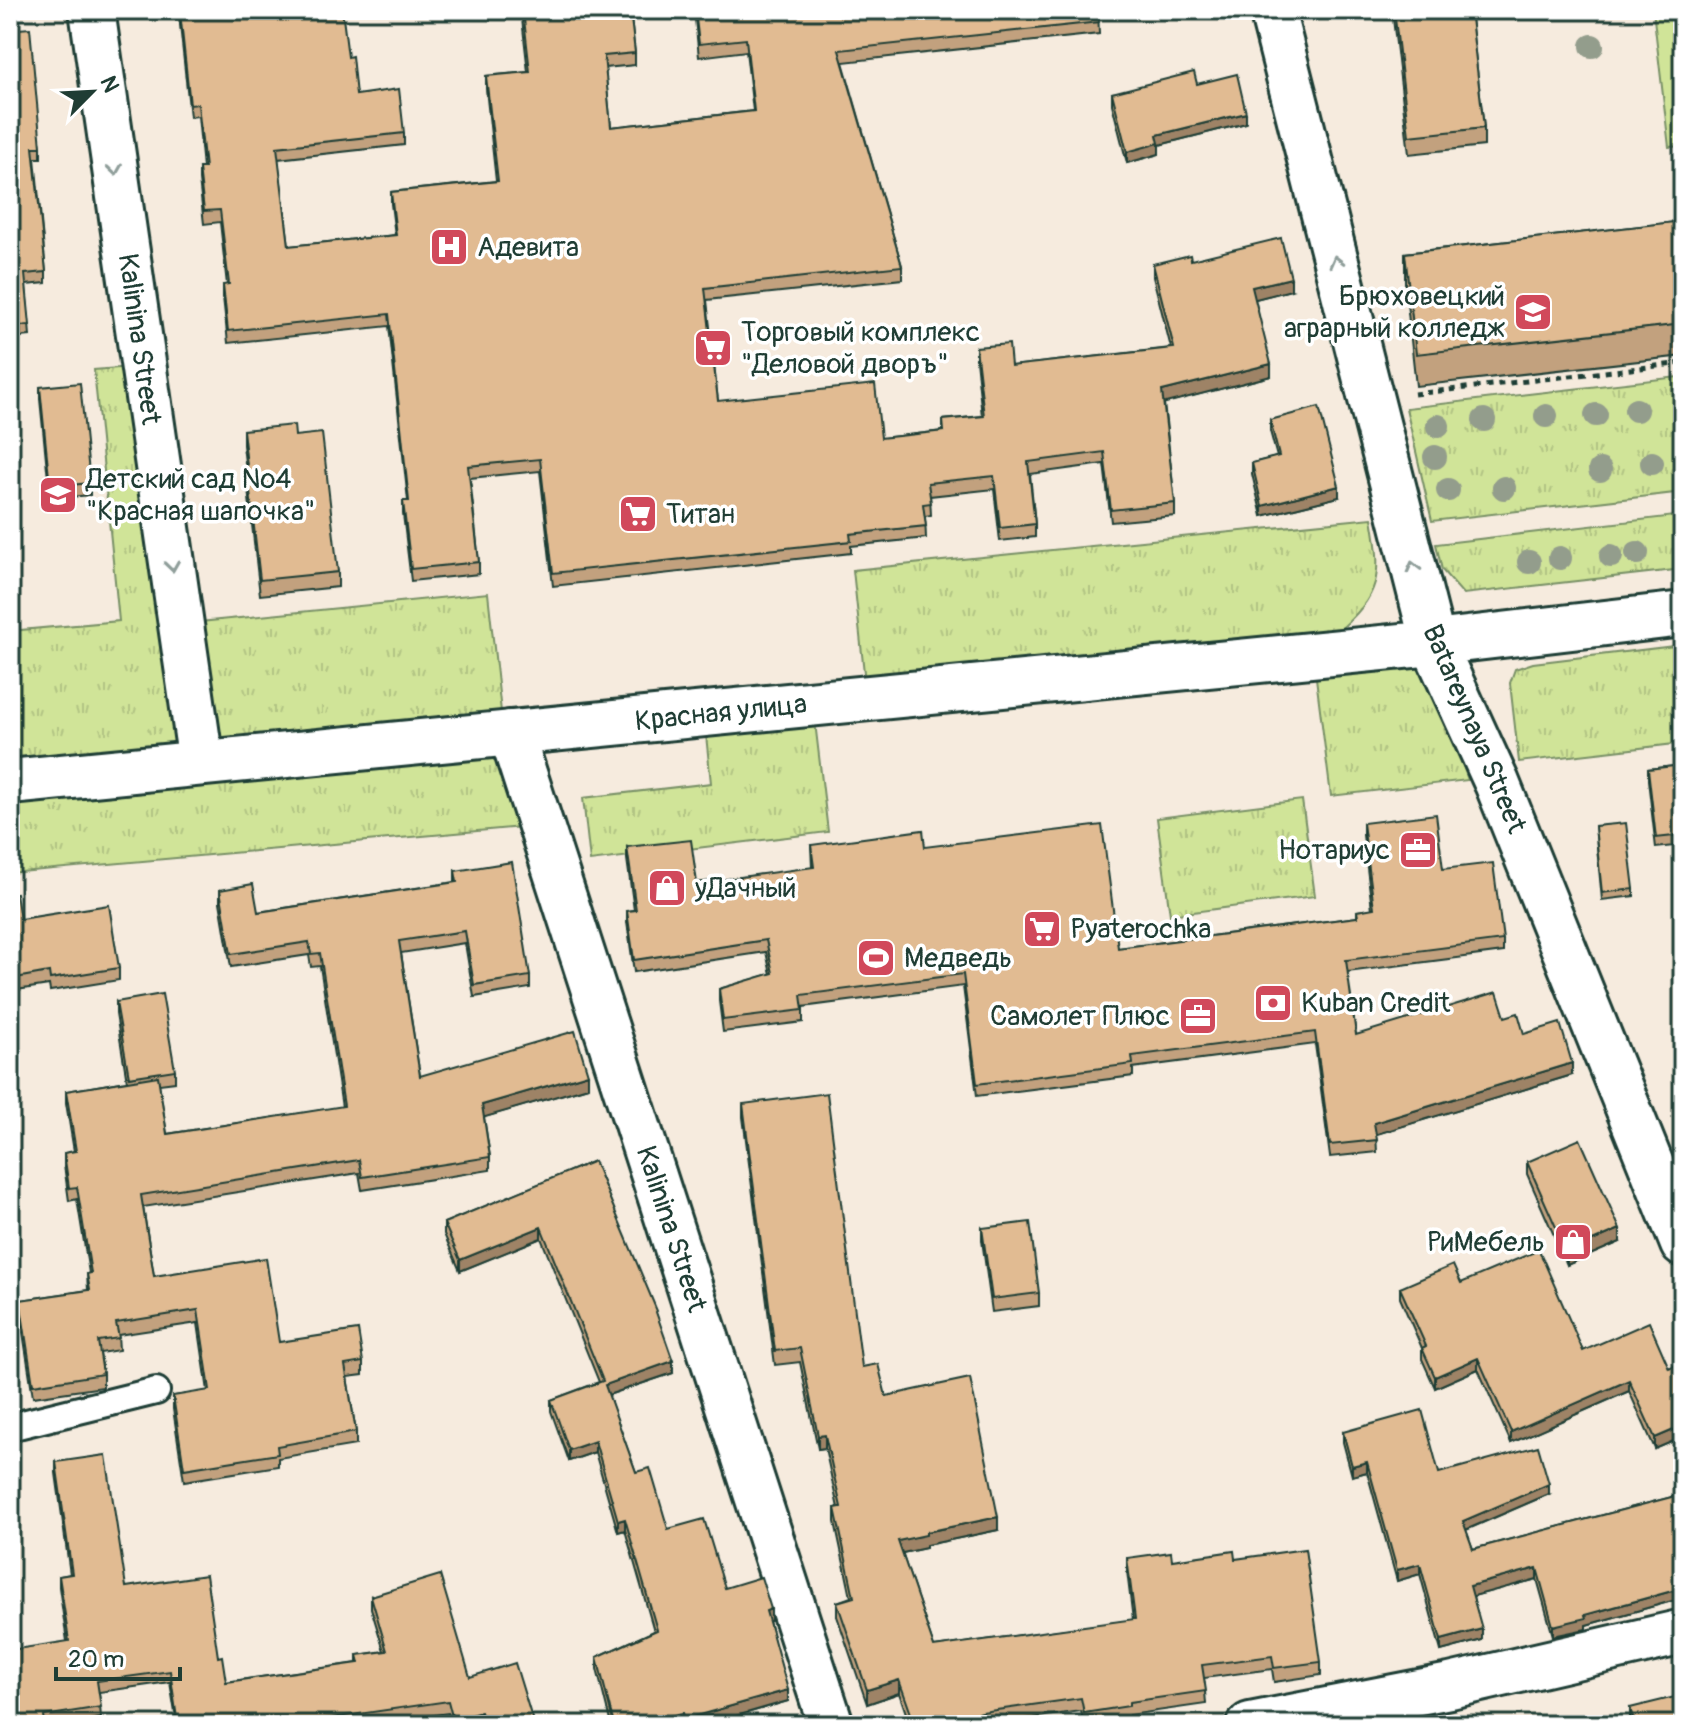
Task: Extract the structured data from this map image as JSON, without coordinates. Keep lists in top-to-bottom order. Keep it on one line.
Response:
{"streets":{"street":["Kalinina Street","Красная улица","Batareynaya Street"]},"crossings":[["Kalinina Street","Красная улица"],["Красная улица","Batareynaya Street"]],"one_way":["Kalinina Street","Batareynaya Street"],"places":{"hospital":["Адевита"],"school or university":["Брюховецкий аграрный колледж","Детский сад №4 \"Красная шапочка\""],"supermarket":["Торговый комплекс \"Деловой дворъ\"","Титан","Pyaterochka"],"office":["Нотариус","Самолет Плюс"],"shop":["уДачный","РиМебель"],"sports":["Медведь"],"bank":["Kuban Credit"]},"scale_bar":"20 m","north":"top right"}
